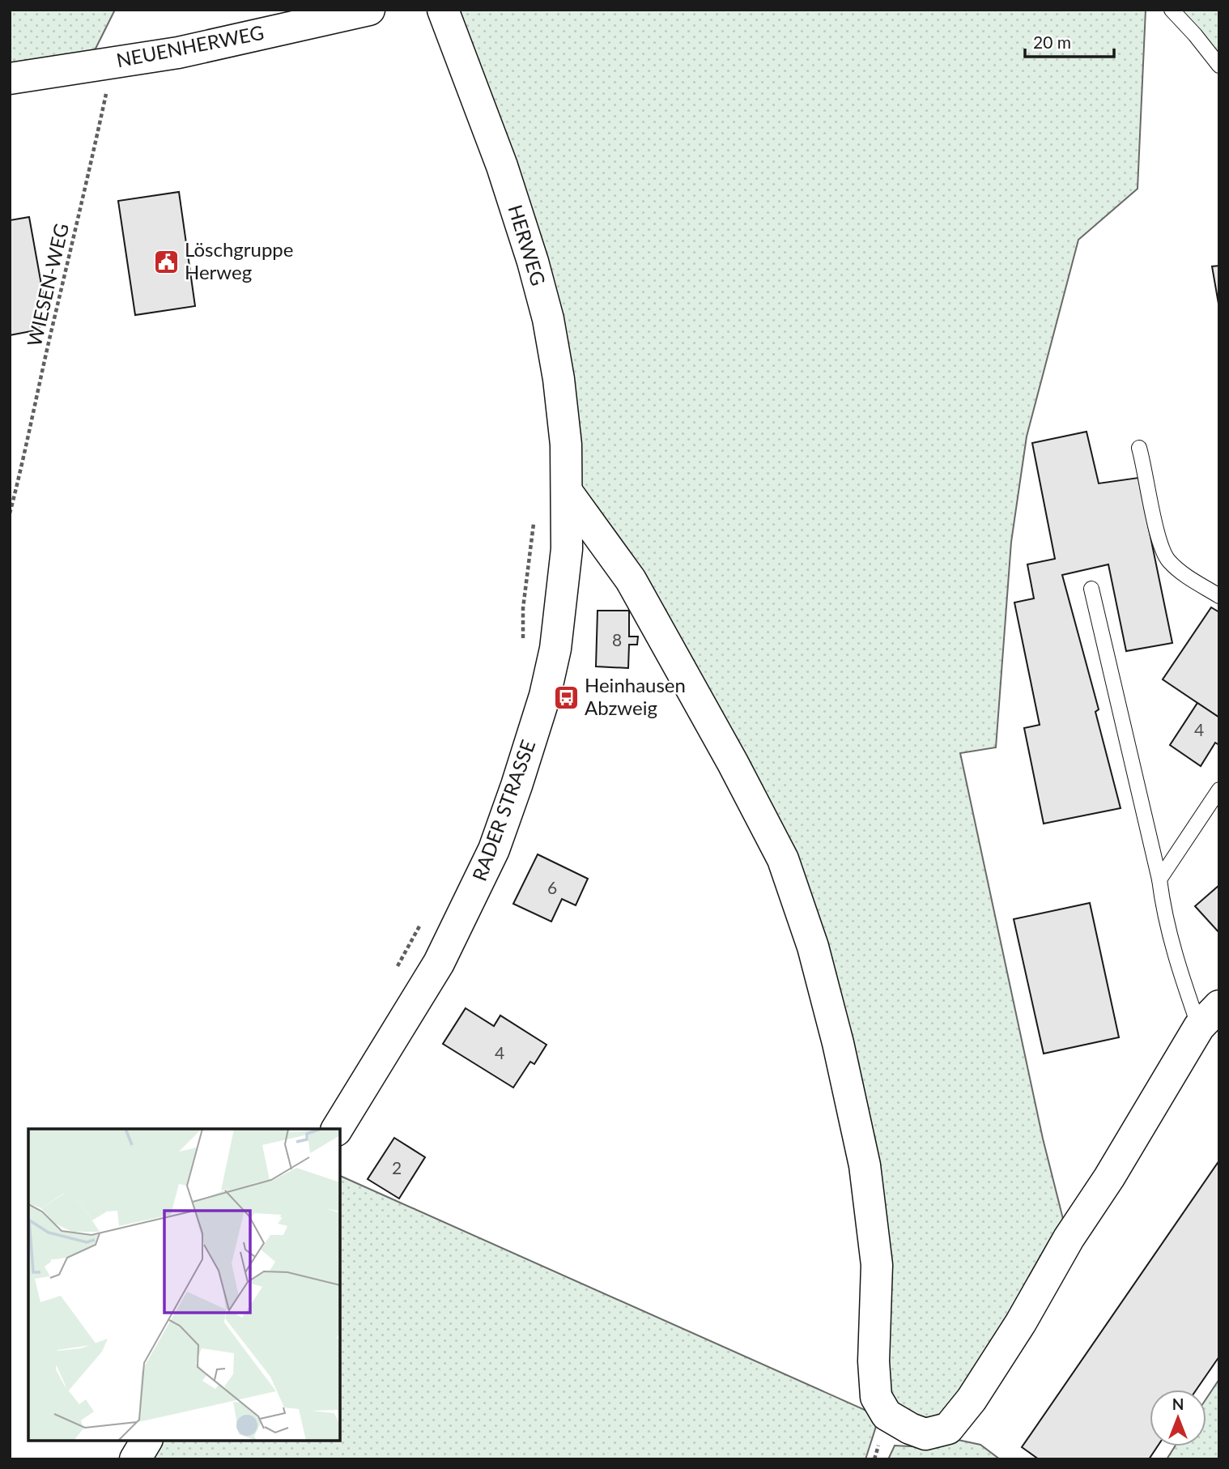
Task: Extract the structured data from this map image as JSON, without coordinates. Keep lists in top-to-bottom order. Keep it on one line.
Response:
{"streets":{"street":["NEUENHERWEG","HERWEG","RADER STRASSE"],"path":["WIESEN-WEG"]},"crossings":[["NEUENHERWEG","WIESEN-WEG"],["HERWEG","RADER STRASSE"]],"places":{"public building":["Löschgruppe Herweg"],"bus stop":["Heinhausen Abzweig"]},"house_numbers":["8","4","6","4","2"],"scale_bar":"20 m","north":"top"}
